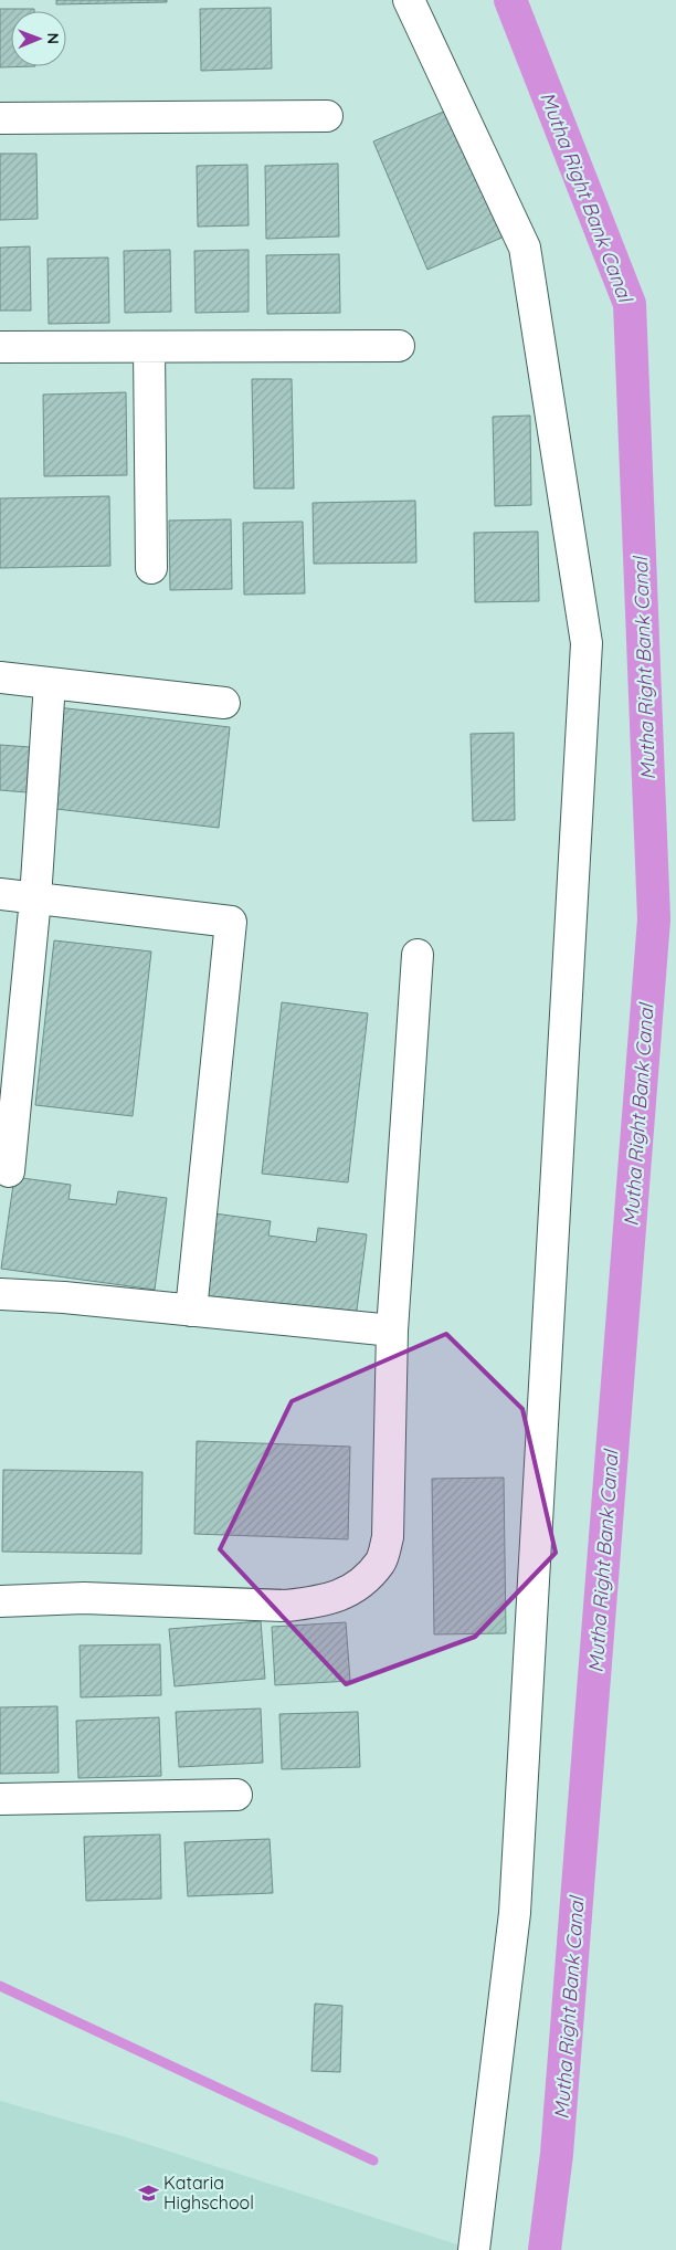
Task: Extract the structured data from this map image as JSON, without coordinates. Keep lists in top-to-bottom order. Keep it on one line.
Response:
{"water":["Mutha Right Bank Canal"],"places":{"school or university":["Kataria Highschool"]},"north":"right"}
